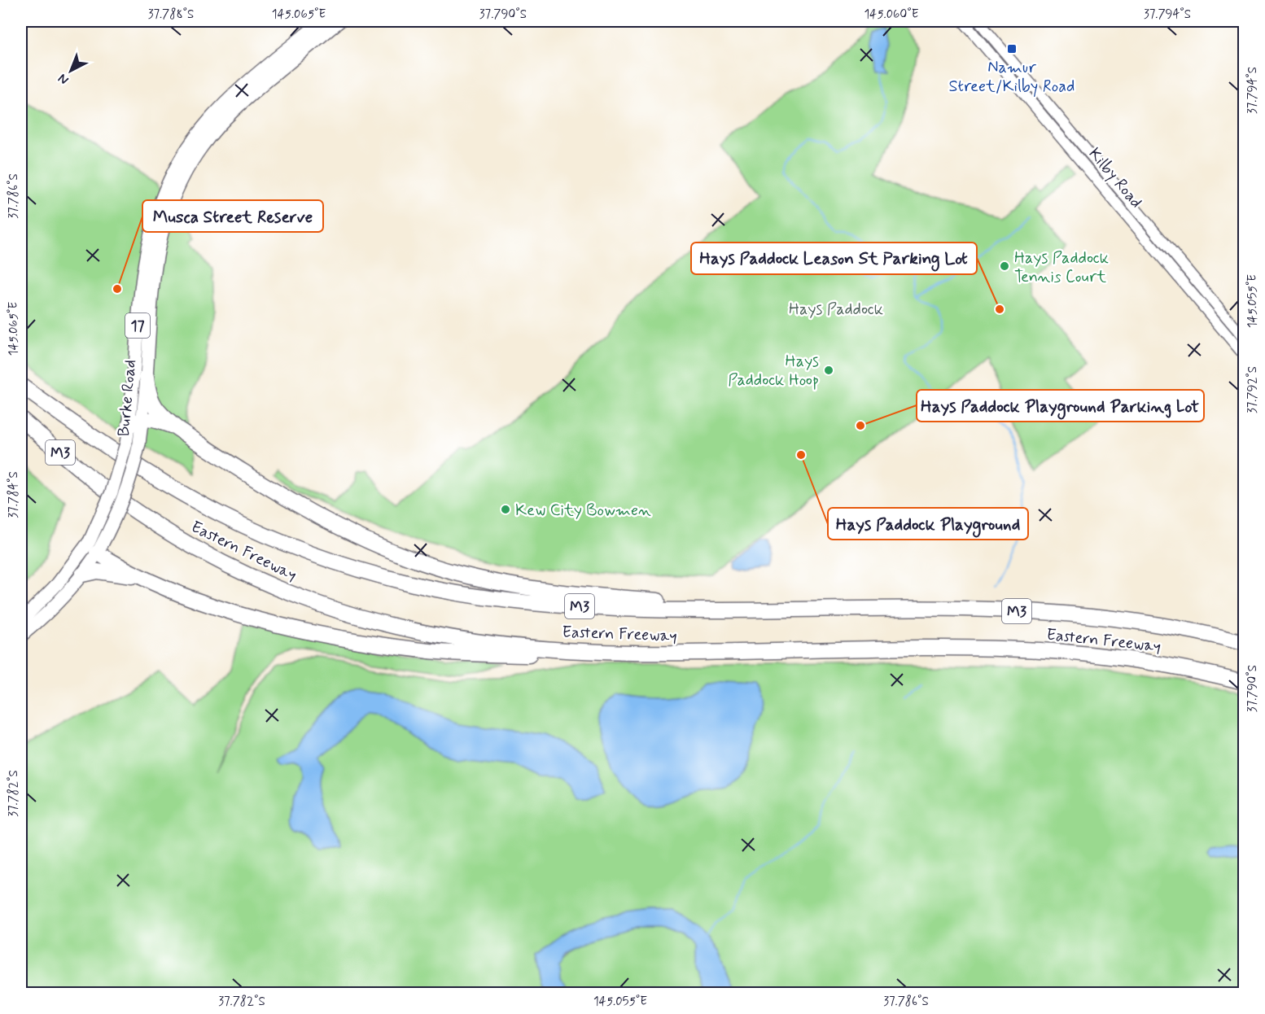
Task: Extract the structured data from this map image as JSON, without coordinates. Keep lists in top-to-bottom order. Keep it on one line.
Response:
{"streets":{"highway":["M3","Eastern Freeway"],"main road":["17","Burke Road"],"street":["Kilby Road"]},"parks":["Hays Paddock"],"places":{"transit":["Namur Street/Kilby Road"],"other":["Hays Paddock Tennis Court","Musca Street Reserve","Hays Paddock Leason St Parking Lot","Hays Paddock Hoop","Hays Paddock Playground Parking Lot","Hays Paddock Playground","Kew City Bowmen"]},"north":"bottom left","coordinates":["37.788°S","145.065°E","37.790°S","145.060°E","37.794°S","37.786°S","145.055°E","37.792°S","37.784°S","37.782°S"]}
